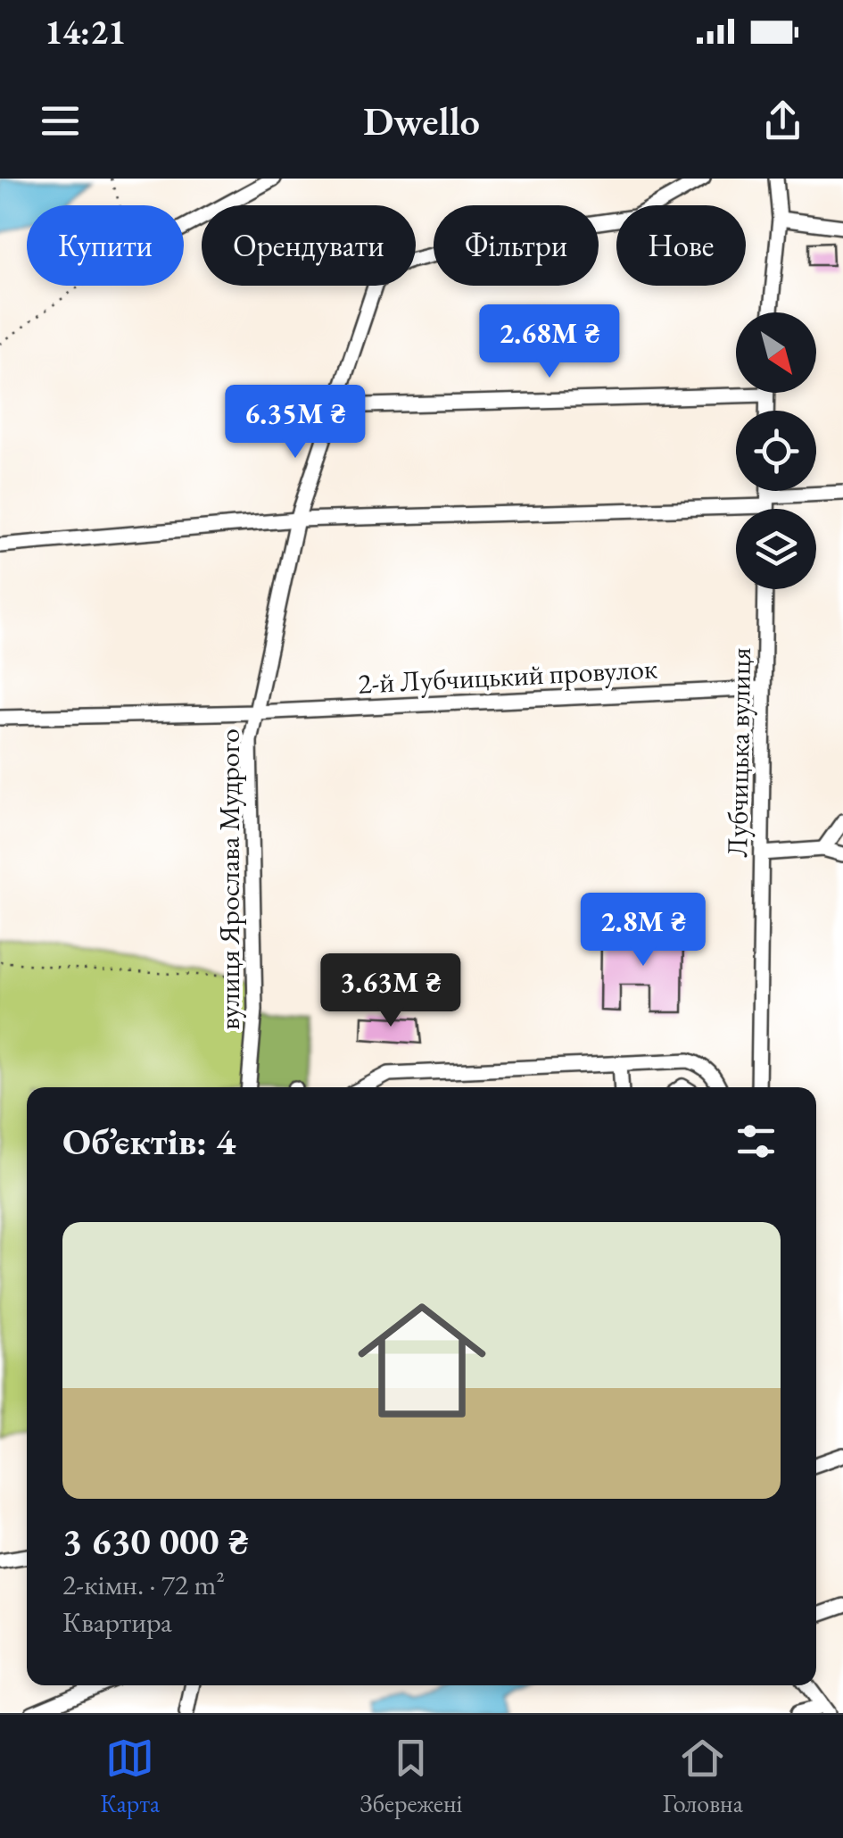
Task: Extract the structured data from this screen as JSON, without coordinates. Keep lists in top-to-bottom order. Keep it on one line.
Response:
{"streets":{"street":["2-й Лубчицький провулок","Лубчицька вулиця","вулиця Ярослава Мудрого"]},"crossings":[["2-й Лубчицький провулок","Лубчицька вулиця"],["2-й Лубчицький провулок","вулиця Ярослава Мудрого"]],"north":"bottom right","page":{"status":"14:21","header":"Dwello","chip":["Купити","Орендувати","Фільтри","Нове"],"price":["2.68M ₴","6.35M ₴","2.8M ₴","3.63M ₴"],"heading":"Об’єктів: 4","list":[{"name":"3 630 000 ₴","note":"2-кімн. · 72 m² · Квартира"}],"tabs":["Карта","Збережені","Головна"]}}
